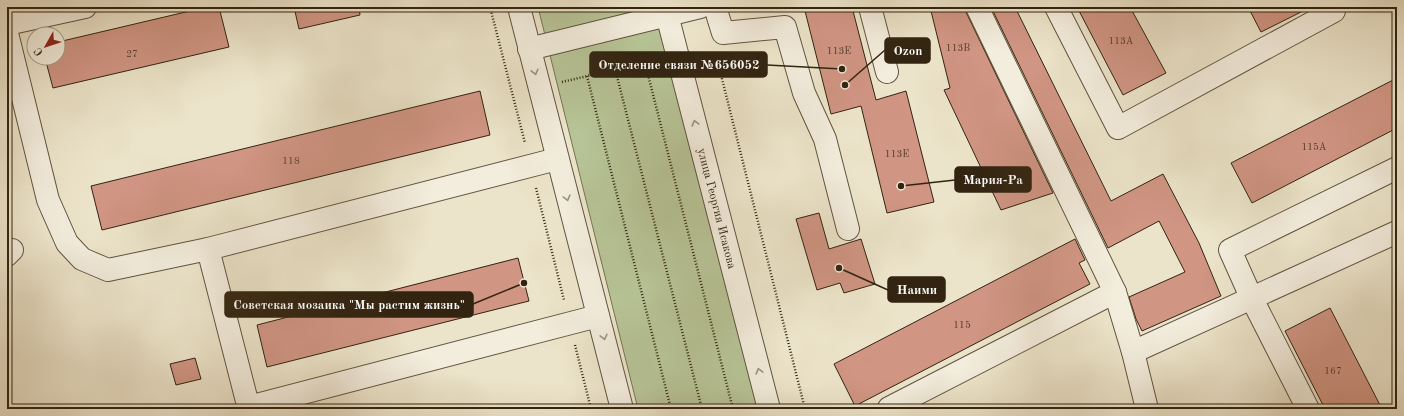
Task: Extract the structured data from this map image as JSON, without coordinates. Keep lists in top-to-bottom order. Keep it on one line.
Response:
{"streets":{"street":["улица Георгия Исакова"]},"places":["Отделение связи №656052","Ozon","Мария-Ра","Наими","Советская мозаика \"Мы растим жизнь\""],"house_numbers":["113А","113В","113Е","27","115А","113Е","118","115","167"],"north":"bottom left"}
